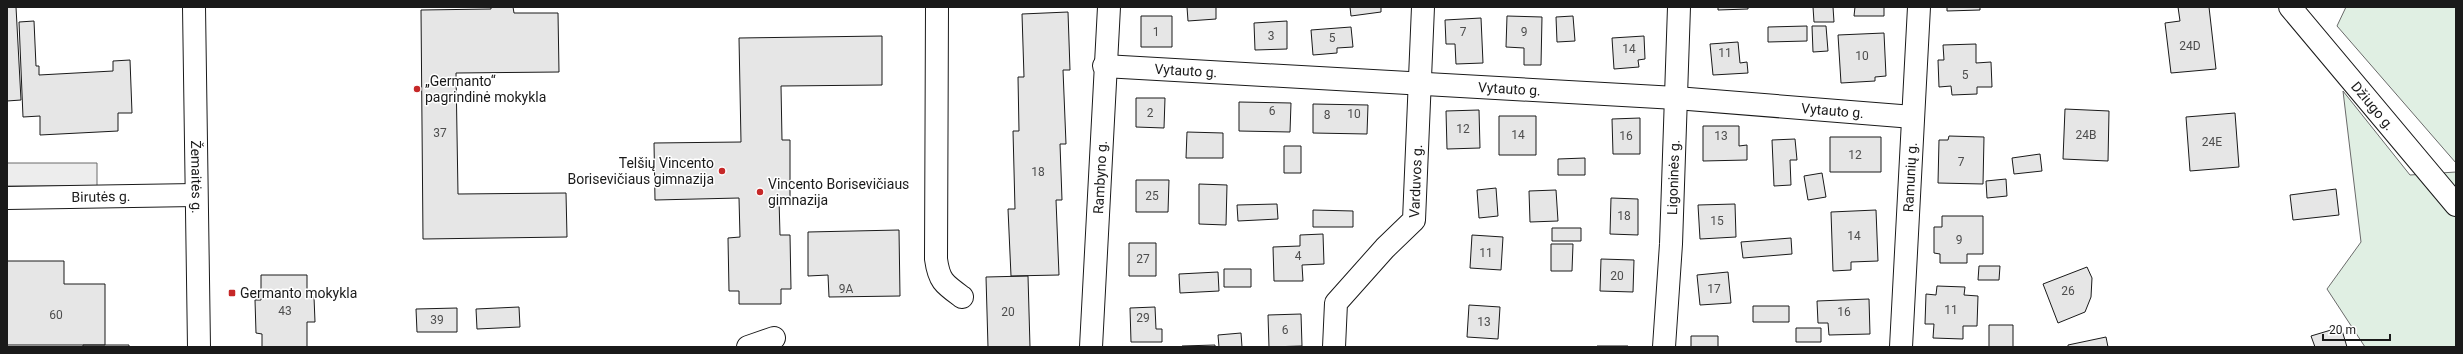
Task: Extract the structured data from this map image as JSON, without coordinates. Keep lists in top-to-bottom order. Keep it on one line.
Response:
{"streets":{"street":["Vytauto g.","Džiugo g.","Žemaitės g.","Rambyno g.","Ligoninės g.","Ramunių g.","Varduvos g.","Birutės g."]},"crossings":[["Vytauto g.","Rambyno g."],["Vytauto g.","Ligoninės g."],["Vytauto g.","Ramunių g."],["Vytauto g.","Varduvos g."],["Žemaitės g.","Birutės g."]],"places":{"other":["„Germanto“ pagrindinė mokykla","Telšių Vincento Borisevičiaus gimnazija","Vincento Borisevičiaus gimnazija"],"transit":["Germanto mokykla"]},"house_numbers":["1","7","9","3","5","24D","14","11","10","5","6","2","10","8","12","37","14","24B","16","13","24E","12","7","18","25","18","15","14","9","11","4","27","20","9A","17","26","11","43","20","16","60","29","39","13","6"],"scale_bar":"20 m"}
